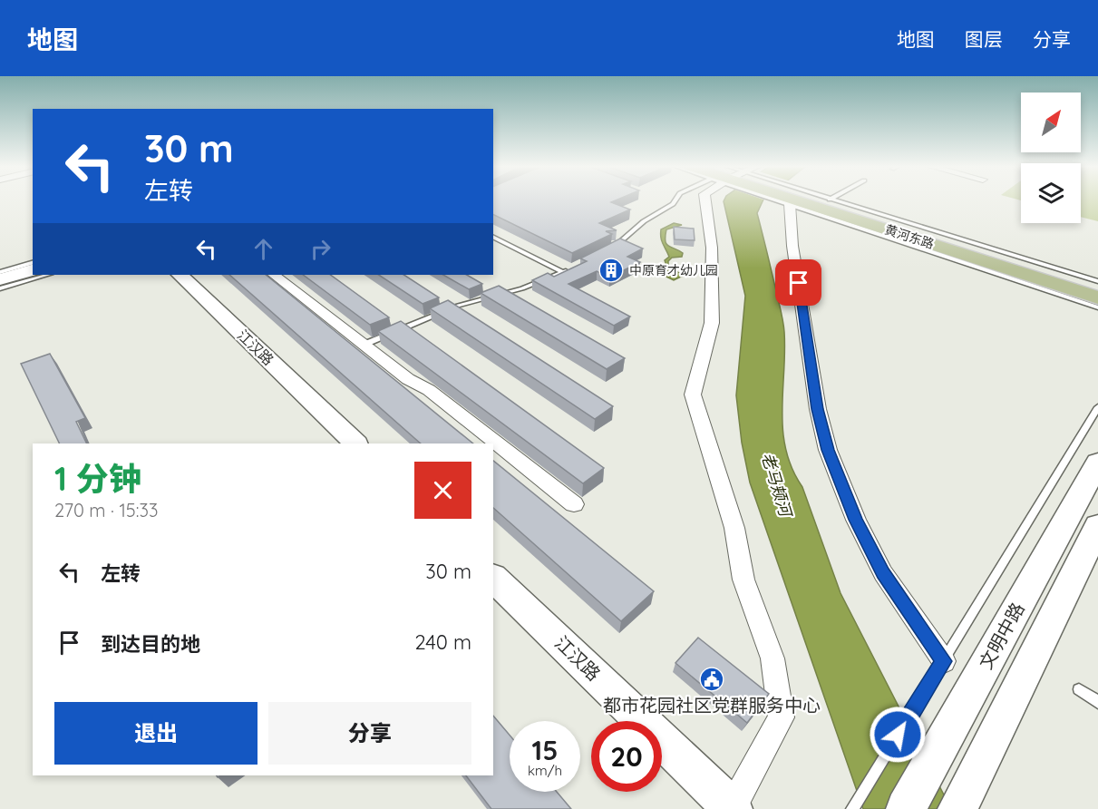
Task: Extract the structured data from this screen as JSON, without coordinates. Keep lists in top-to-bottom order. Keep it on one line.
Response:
{"streets":{"main road":["黄河东路"],"street":["江汉路","文明中路"]},"water":["老马颊河"],"places":{"building":["中原育才幼儿园"],"public building":["都市花园社区党群服务中心"]},"north":"top right","page":{"header":"地图","nav":["地图","图层","分享"],"turn":["30 m","左转"],"heading":["1 分钟","270 m · 15:33"],"list":[{"name":"左转","value":"30 m"},{"name":"到达目的地","value":"240 m"}],"buttons":["退出","分享"],"speed":"15 km/h","limit":"20"}}
